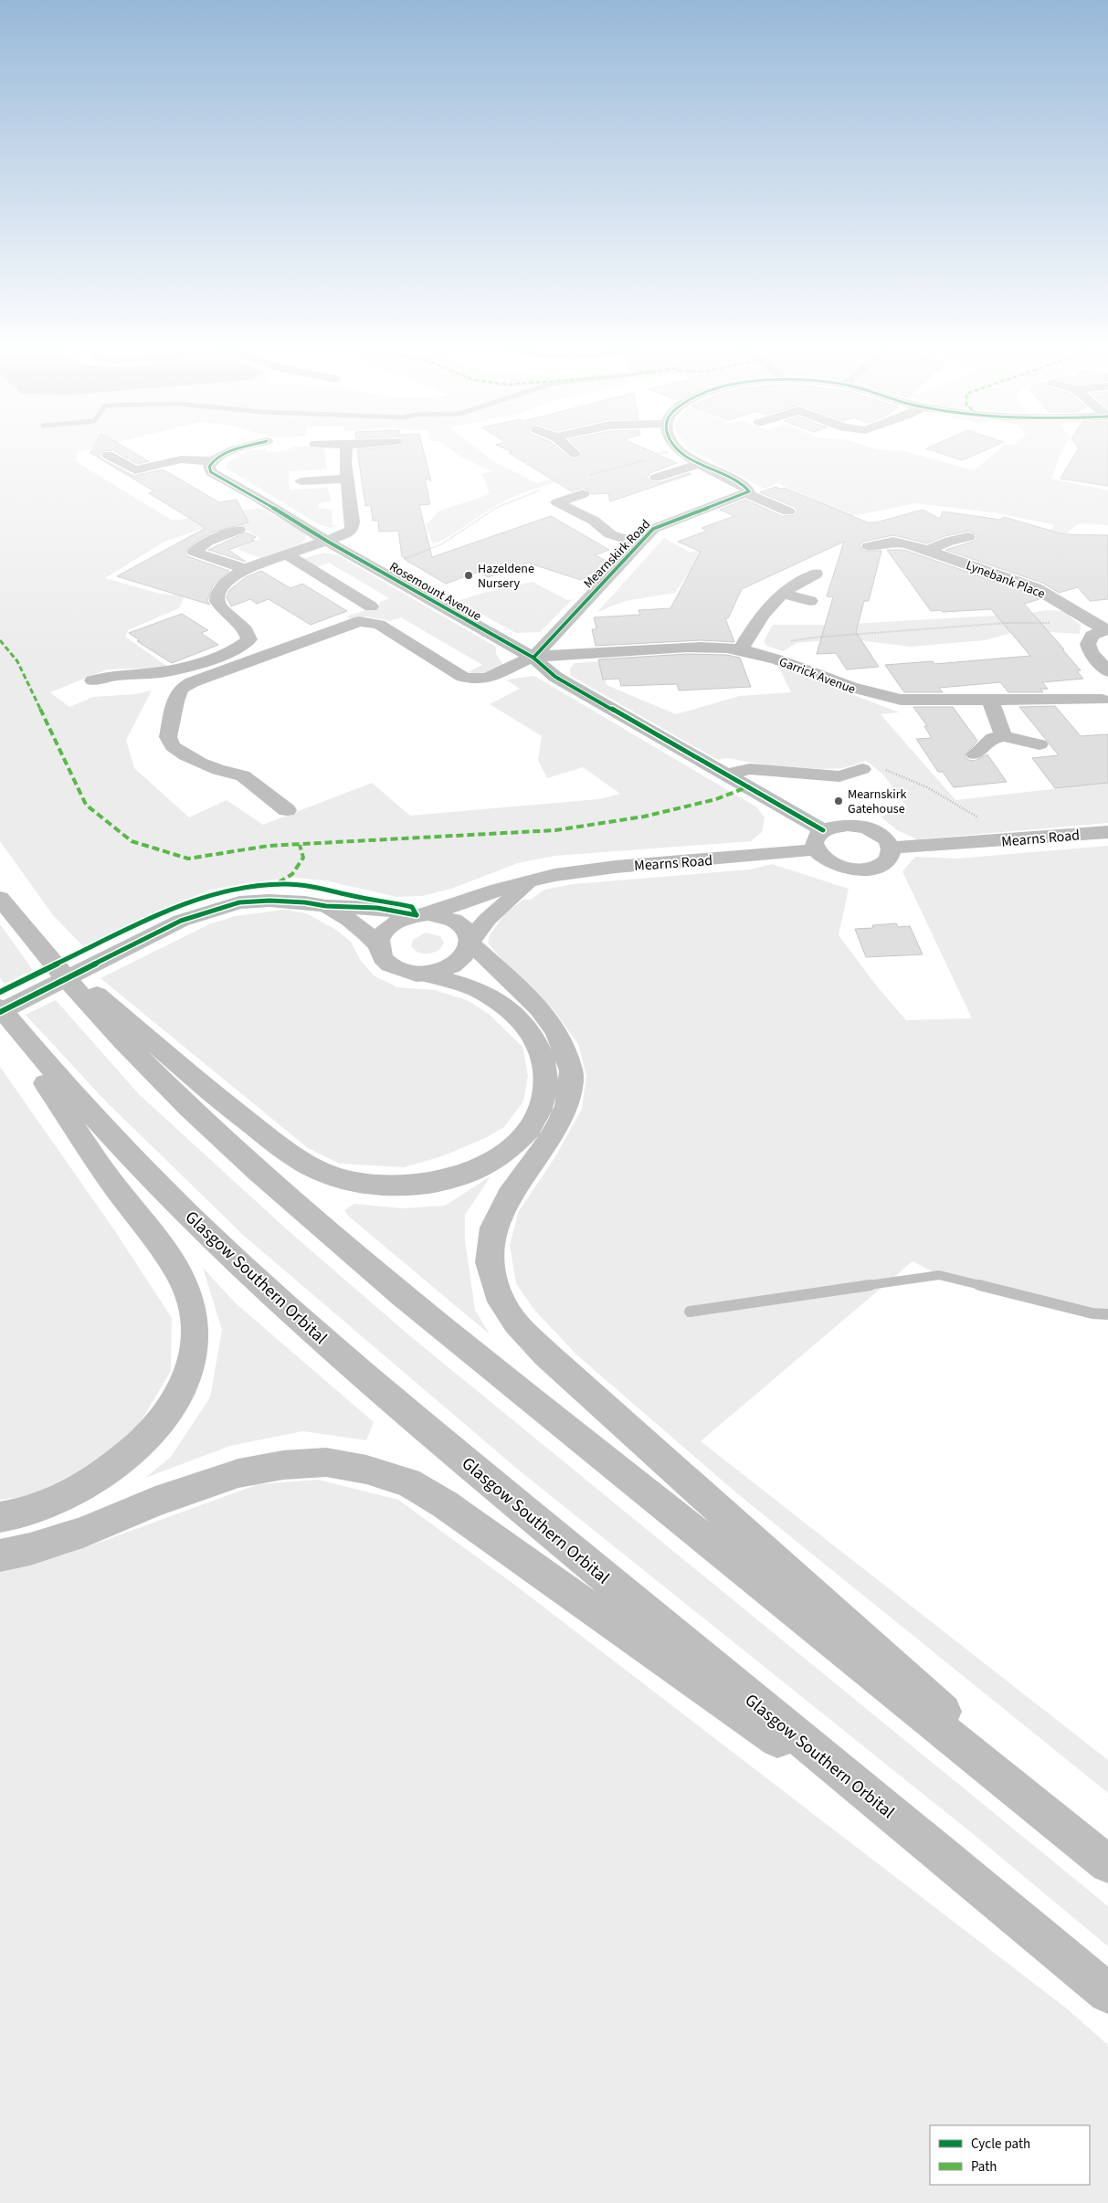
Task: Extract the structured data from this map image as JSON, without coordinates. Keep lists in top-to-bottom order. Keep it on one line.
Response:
{"streets":{"main road":["Mearnskirk Road","Lynebank Place","Rosemount Avenue","Garrick Avenue","Mearns Road","Glasgow Southern Orbital"]},"crossings":[["Mearnskirk Road","Rosemount Avenue"],["Mearnskirk Road","Garrick Avenue"],["Rosemount Avenue","Garrick Avenue"]],"places":["Hazeldene Nursery","Mearnskirk Gatehouse"],"legend":["Cycle path","Path"]}
